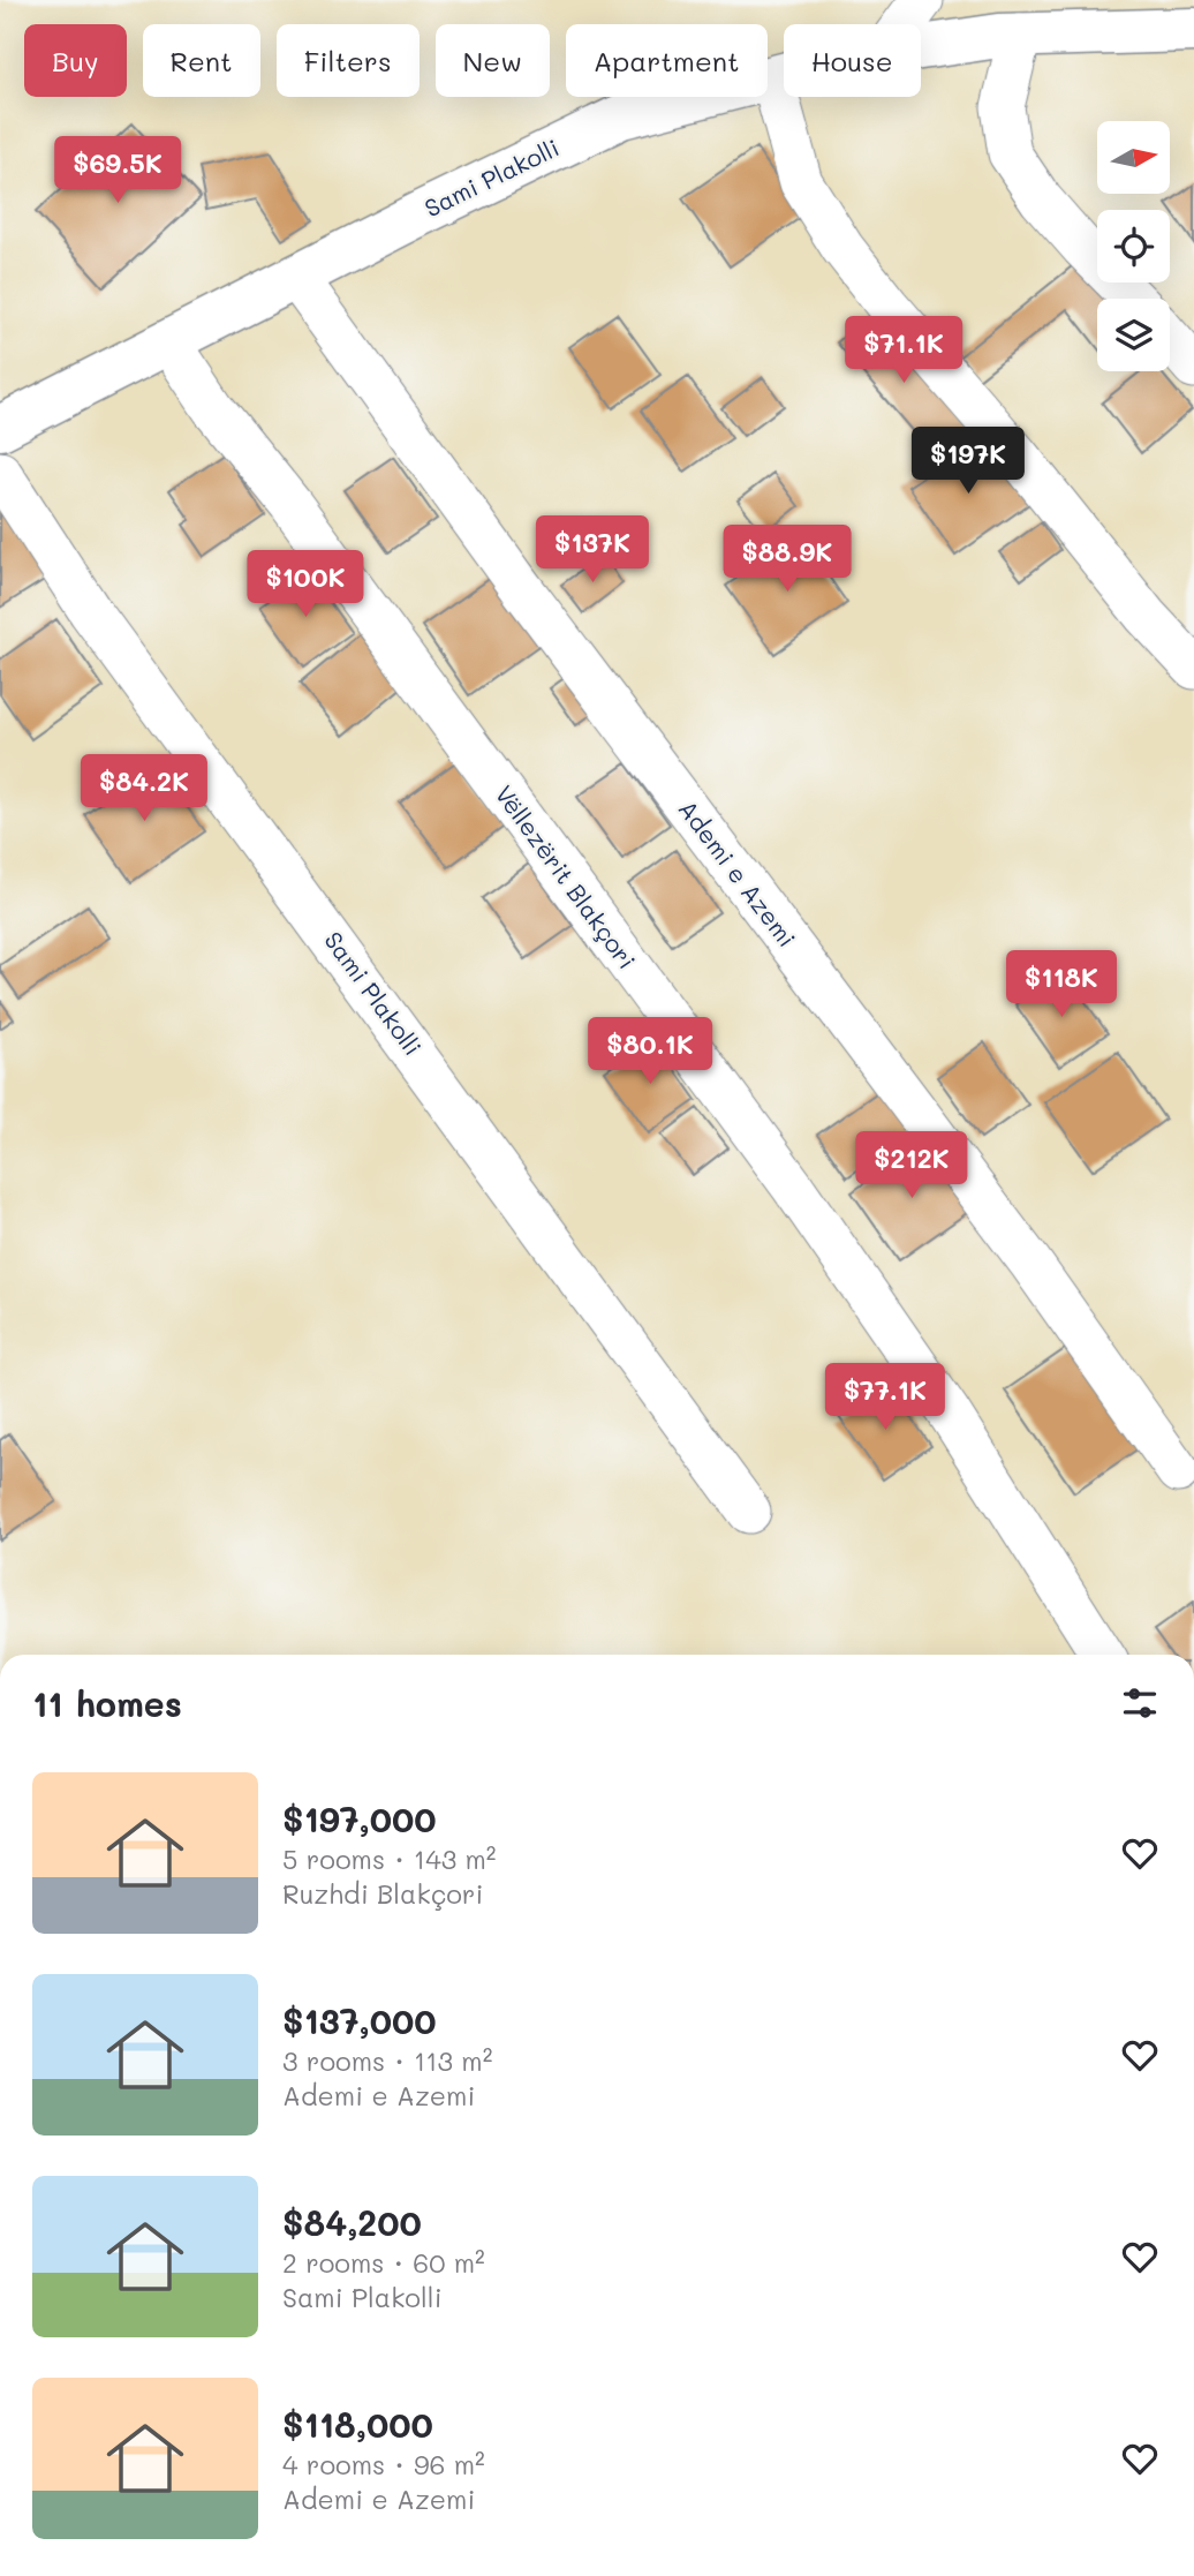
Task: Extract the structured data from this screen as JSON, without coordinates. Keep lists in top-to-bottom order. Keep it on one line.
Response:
{"streets":{"street":["Sami Plakolli","Ademi e Azemi","Vëllezërit Blakçori"]},"crossings":[["Sami Plakolli","Ademi e Azemi"],["Sami Plakolli","Vëllezërit Blakçori"]],"north":"right","page":{"chip":["Buy","Rent","Filters","New","Apartment","House"],"price":["$69.5K","$71.1K","$197K","$137K","$88.9K","$100K","$84.2K","$118K","$80.1K","$212K","$77.1K"],"heading":"11 homes","list":[{"name":"$197,000","note":"5 rooms · 143 m² · Ruzhdi Blakçori"},{"name":"$137,000","note":"3 rooms · 113 m² · Ademi e Azemi"},{"name":"$84,200","note":"2 rooms · 60 m² · Sami Plakolli"},{"name":"$118,000","note":"4 rooms · 96 m² · Ademi e Azemi"}]}}
